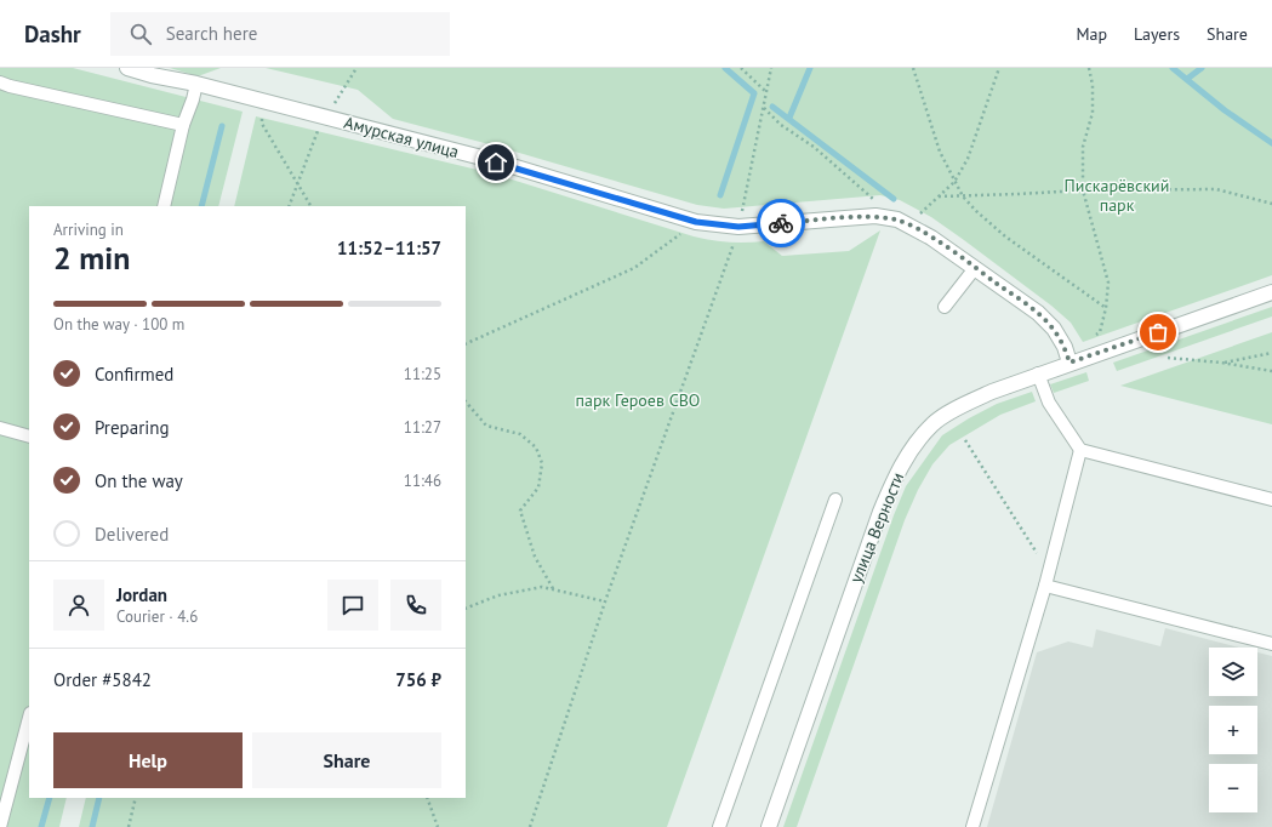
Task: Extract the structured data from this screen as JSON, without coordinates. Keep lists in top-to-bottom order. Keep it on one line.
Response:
{"streets":{"street":["Амурская улица","улица Верности"]},"parks":["Пискарёвский парк","парк Героев СВО"],"page":{"header":"Dashr","search":"Search here","nav":["Map","Layers","Share"],"heading":["2 min","Arriving in","11:52–11:57"],"panel":["Jordan","Courier · 4.6","Order #5842","756 ₽"],"bar":"On the way · 100 m","list":[["Confirmed","11:25"],["Preparing","11:27"],["On the way","11:46"],"Delivered"],"map_buttons":["+","−"],"buttons":["Help","Share"]}}
